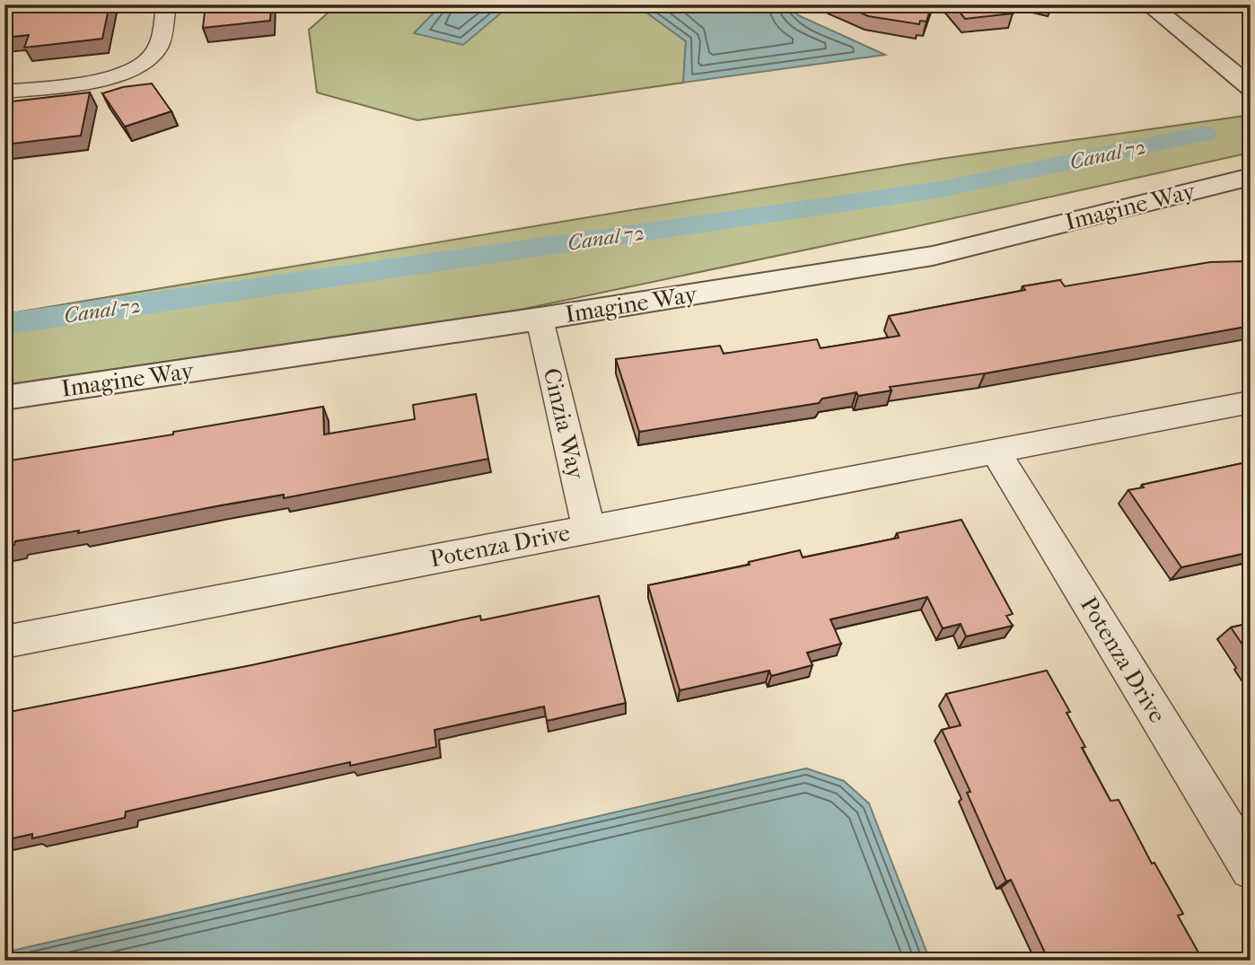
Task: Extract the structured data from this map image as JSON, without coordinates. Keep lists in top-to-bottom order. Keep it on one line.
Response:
{"streets":{"street":["Imagine Way","Cinzia Way","Potenza Drive"]},"crossings":[["Imagine Way","Cinzia Way"],["Cinzia Way","Potenza Drive"]],"water":["Canal 72"]}
